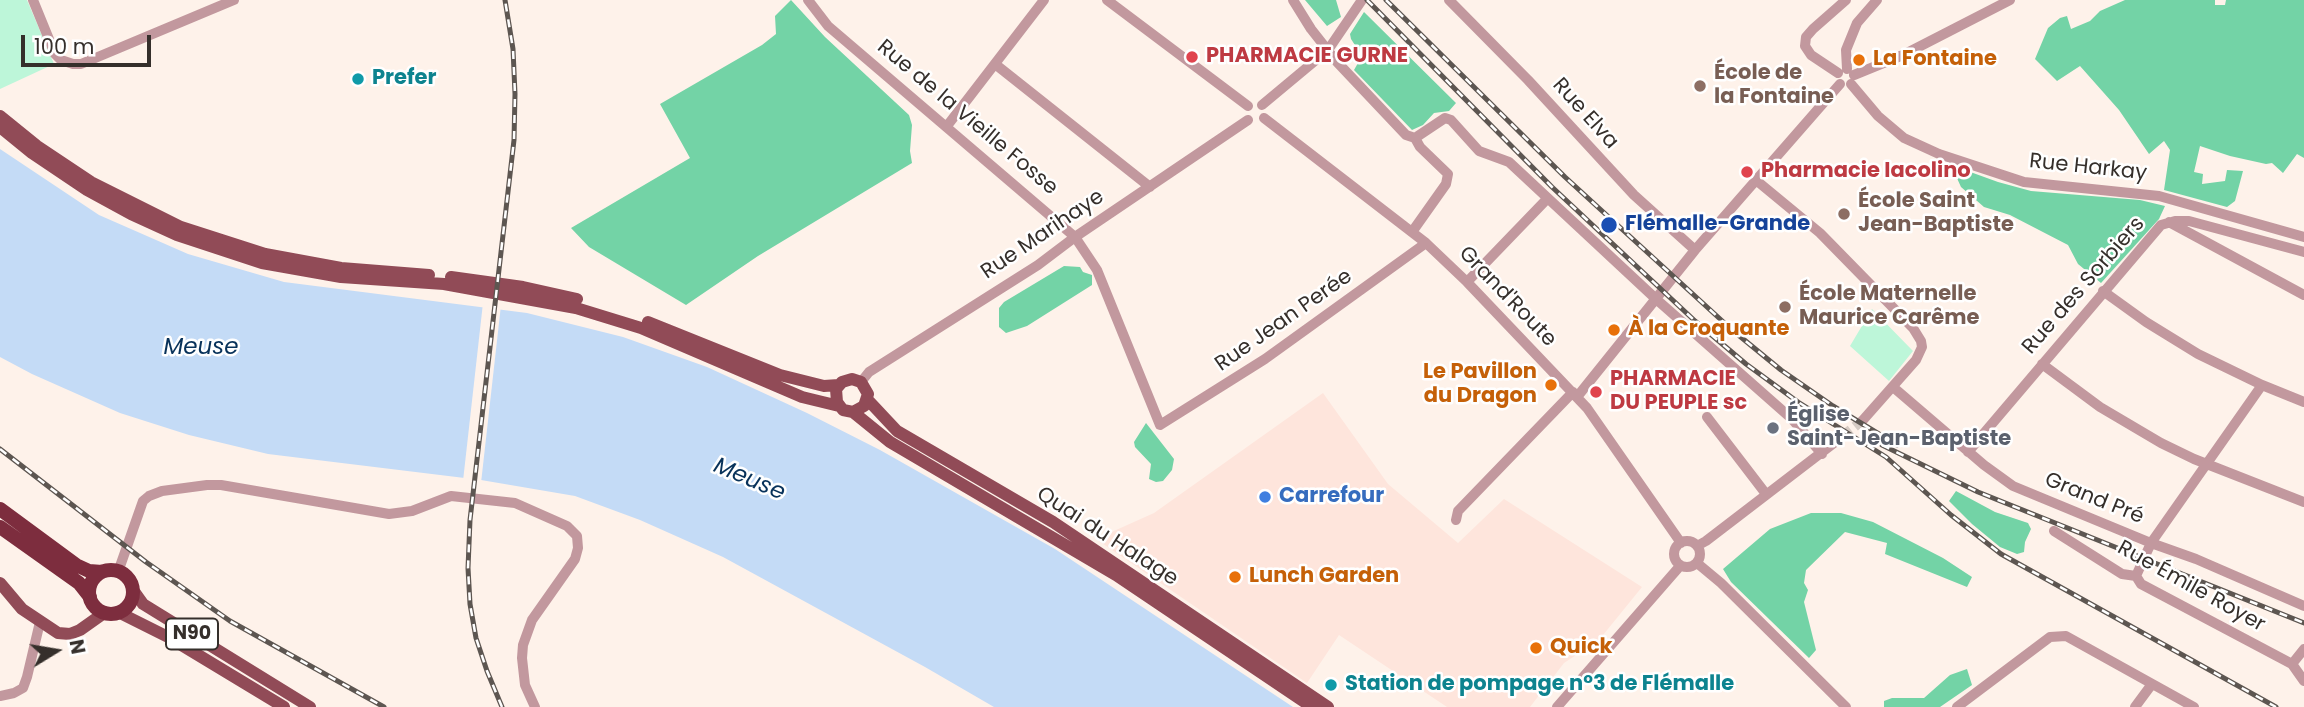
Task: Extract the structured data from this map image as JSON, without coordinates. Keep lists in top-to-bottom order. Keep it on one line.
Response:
{"streets":{"main road":["Quai du Halage","N90"],"street":["Rue Elva","Rue de la Vieille Fosse","Rue Harkay","Rue Marihaye","Rue des Sorbiers","Grand'Route","Rue Jean Perée","Grand Pré","Rue Émile Royer"]},"crossings":[["Rue de la Vieille Fosse","Rue Marihaye"],["Rue de la Vieille Fosse","Rue Jean Perée"],["Rue Marihaye","Grand'Route"],["Rue Marihaye","Quai du Halage"],["Rue des Sorbiers","Grand Pré"],["Grand'Route","Rue Jean Perée"]],"water":["Meuse"],"places":["PHARMACIE GURNE","La Fontaine","Prefer","École de la Fontaine","Pharmacie Iacolino","École Saint Jean-Baptiste","Flémalle-Grande","École Maternelle Maurice Carême","À la Croquante","Le Pavillon du Dragon","PHARMACIE DU PEUPLE sc","Église Saint-Jean-Baptiste","Carrefour","Lunch Garden","Quick","Station de pompage n°3 de Flémalle"],"scale_bar":"100 m","north":"right"}
